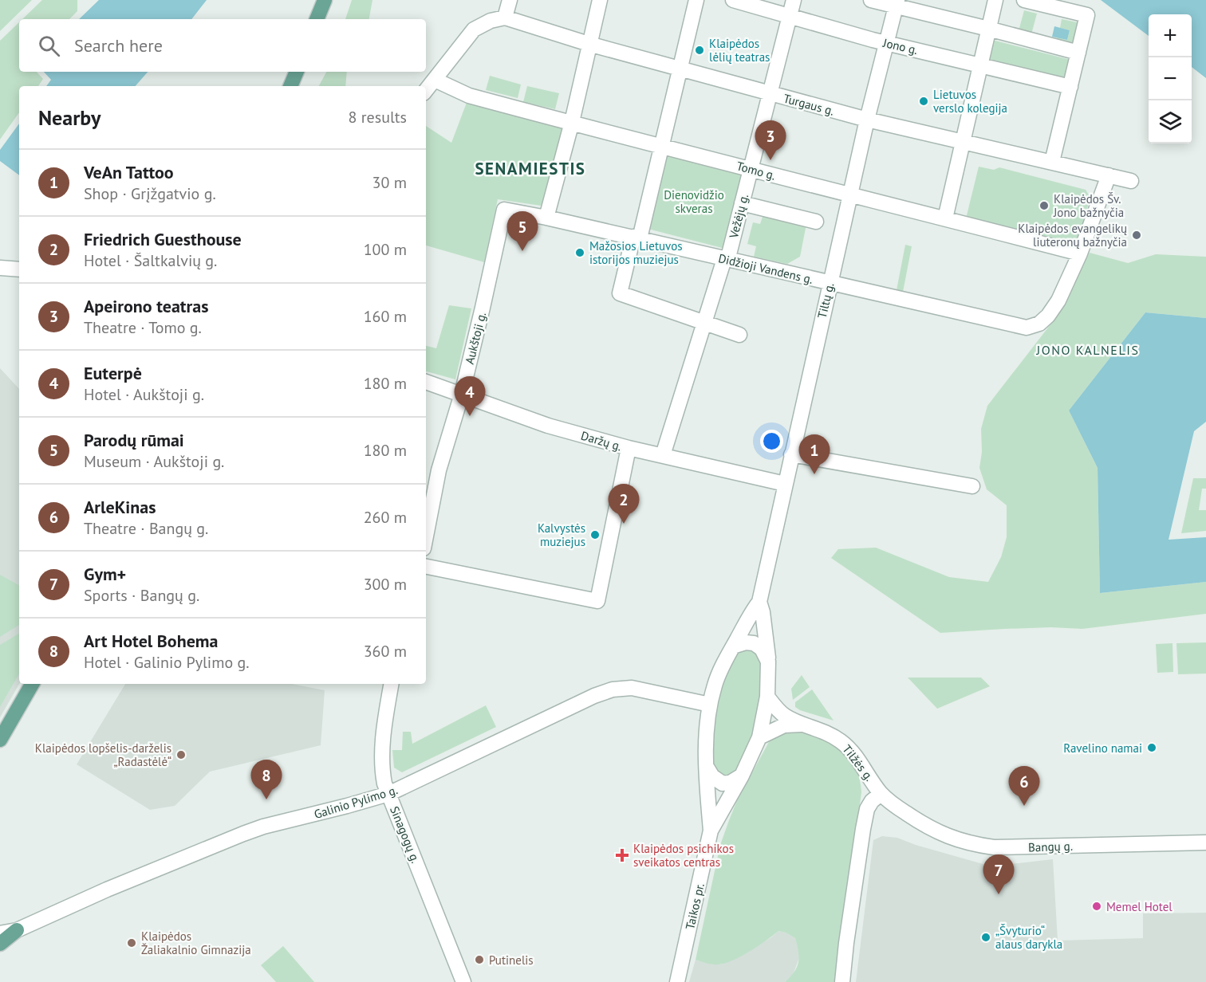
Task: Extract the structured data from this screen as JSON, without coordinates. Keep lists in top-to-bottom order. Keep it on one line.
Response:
{"streets":{"street":["Jono g.","Turgaus g.","Tomo g.","Vežėjų g.","Didžioji Vandens g.","Tiltų g.","Aukštoji g.","Daržų g.","Tilžės g.","Galinio Pylimo g.","Sinagogų g.","Bangų g.","Taikos pr."]},"crossings":[["Jono g.","Vežėjų g."],["Jono g.","Tiltų g."],["Turgaus g.","Vežėjų g."],["Turgaus g.","Tiltų g."],["Tomo g.","Vežėjų g."],["Tomo g.","Didžioji Vandens g."],["Tomo g.","Tiltų g."],["Vežėjų g.","Didžioji Vandens g."],["Vežėjų g.","Daržų g."],["Didžioji Vandens g.","Tiltų g."],["Didžioji Vandens g.","Aukštoji g."],["Tiltų g.","Daržų g."],["Tiltų g.","Tilžės g."],["Tiltų g.","Galinio Pylimo g."],["Tiltų g.","Taikos pr."],["Aukštoji g.","Daržų g."],["Tilžės g.","Bangų g."],["Tilžės g.","Taikos pr."],["Galinio Pylimo g.","Sinagogų g."],["Galinio Pylimo g.","Taikos pr."]],"districts":["SENAMIESTIS","JONO KALNELIS"],"parks":["Dienovidžio skveras"],"places":{"other":["Klaipėdos lėlių teatras","Lietuvos verslo kolegija","Klaipėdos Šv. Jono bažnyčia","Klaipėdos evangelikų liuteronų bažnyčia","Mažosios Lietuvos istorijos muziejus","Kalvystės muziejus","Ravelino namai","Klaipėdos lopšelis-darželis „Radastėlė“","Memel Hotel","„Švyturio“ alaus darykla","Klaipėdos Žaliakalnio Gimnazija","Putinelis"],"health":["Klaipėdos psichikos sveikatos centras"]},"page":{"map_buttons":["+","−"],"search":"Search here","heading":["Nearby","8 results"],"pins":["3","5","4","1","2","8","6","7"],"list":[{"mark":"1","name":"VeAn Tattoo","note":"Shop · Grįžgatvio g.","value":"30 m"},{"mark":"2","name":"Friedrich Guesthouse","note":"Hotel · Šaltkalvių g.","value":"100 m"},{"mark":"3","name":"Apeirono teatras","note":"Theatre · Tomo g.","value":"160 m"},{"mark":"4","name":"Euterpė","note":"Hotel · Aukštoji g.","value":"180 m"},{"mark":"5","name":"Parodų rūmai","note":"Museum · Aukštoji g.","value":"180 m"},{"mark":"6","name":"ArleKinas","note":"Theatre · Bangų g.","value":"260 m"},{"mark":"7","name":"Gym+","note":"Sports · Bangų g.","value":"300 m"},{"mark":"8","name":"Art Hotel Bohema","note":"Hotel · Galinio Pylimo g.","value":"360 m"}]}}
